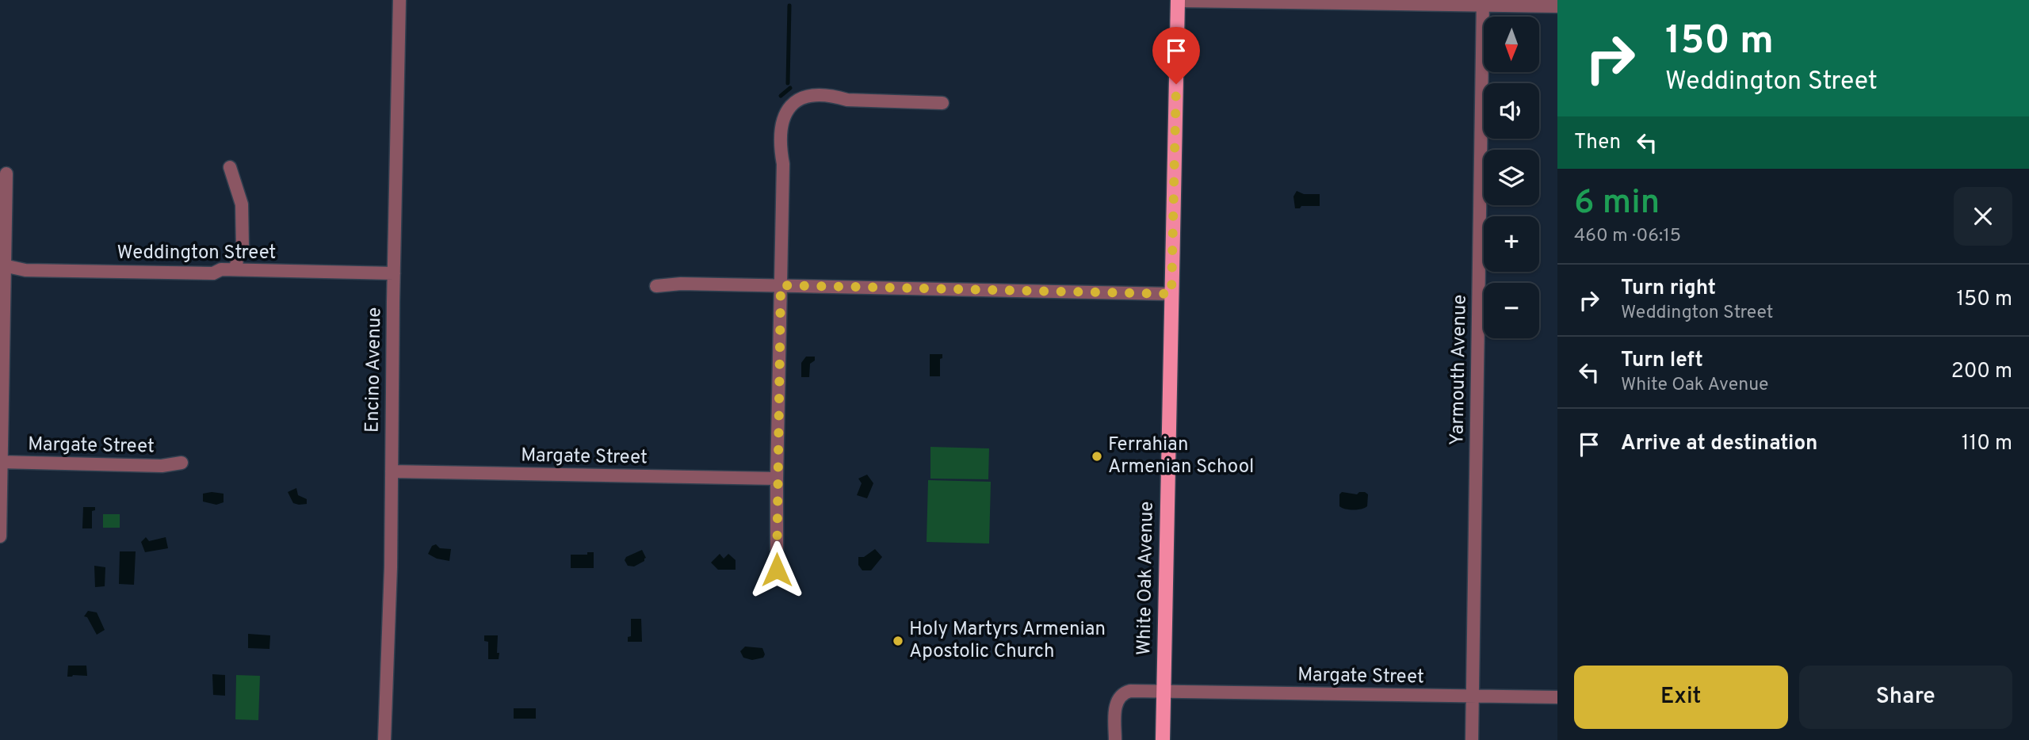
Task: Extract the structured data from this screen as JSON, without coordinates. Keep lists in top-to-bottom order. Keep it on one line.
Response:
{"streets":{"main road":["White Oak Avenue"],"street":["Weddington Street","Encino Avenue","Yarmouth Avenue","Margate Street"]},"crossings":[["Weddington Street","Encino Avenue"],["Encino Avenue","Margate Street"],["Yarmouth Avenue","Margate Street"],["Margate Street","White Oak Avenue"]],"places":["Ferrahian Armenian School","Holy Martyrs Armenian Apostolic Church"],"north":"bottom","page":{"turn":["150 m","Weddington Street"],"map_buttons":["+","−"],"then":"Then","heading":["6 min","460 m · 06:15"],"list":[{"name":"Turn right","note":"Weddington Street","value":"150 m"},{"name":"Turn left","note":"White Oak Avenue","value":"200 m"},{"name":"Arrive at destination","value":"110 m"}],"buttons":["Exit","Share"]}}
